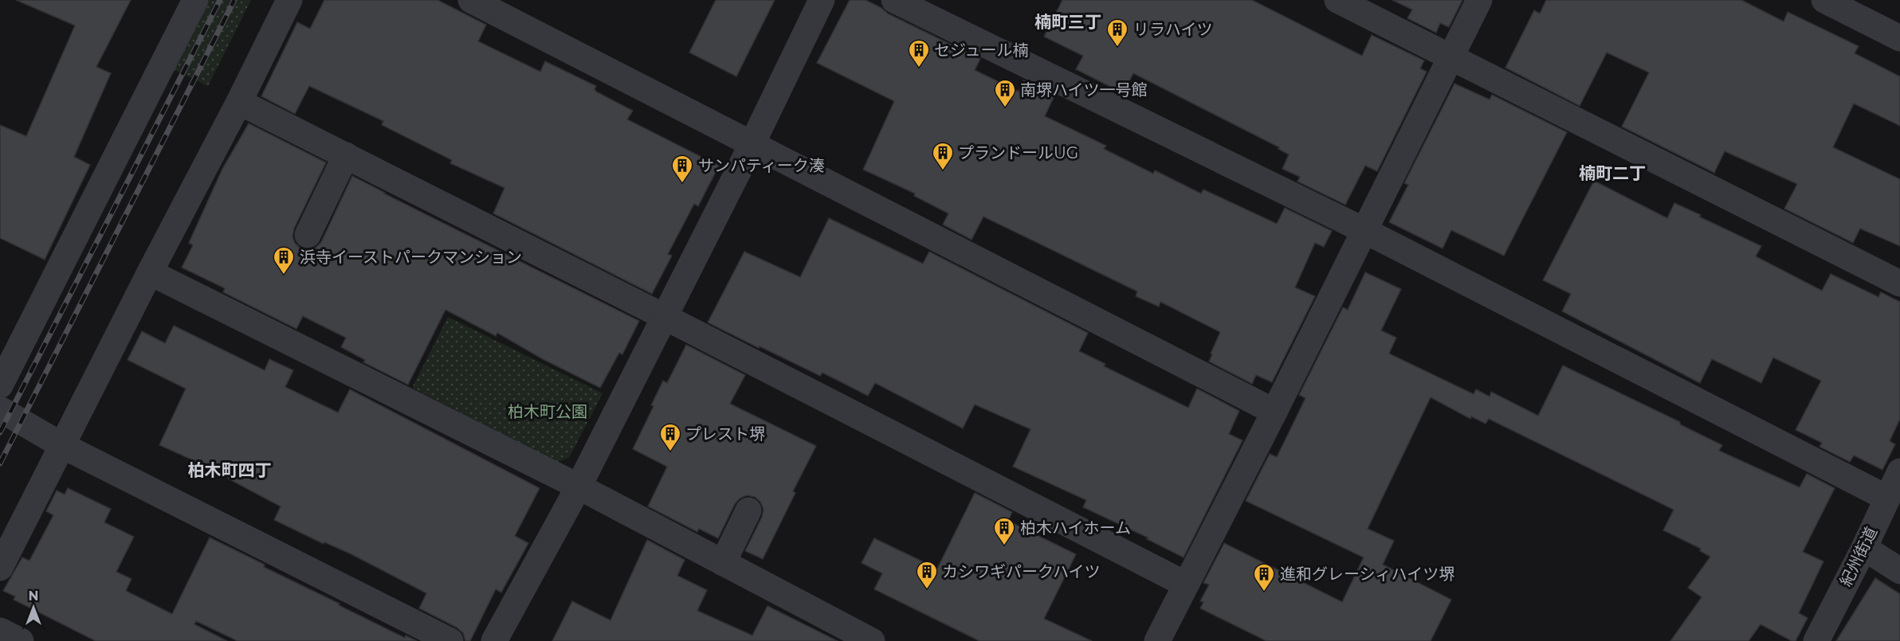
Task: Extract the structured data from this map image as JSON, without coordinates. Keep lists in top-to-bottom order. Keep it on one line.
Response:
{"streets":{"street":["紀州街道"]},"districts":["楠町三丁","楠町二丁","柏木町四丁"],"parks":["柏木町公園"],"places":{"building":["リラハイツ","セジュール楠","南堺ハイツ一号館","プランドールUG","サンパティーク湊","浜寺イーストパークマンション","プレスト堺","柏木ハイホーム","カシワギパークハイツ","進和グレーシィハイツ堺"]},"north":"top"}
